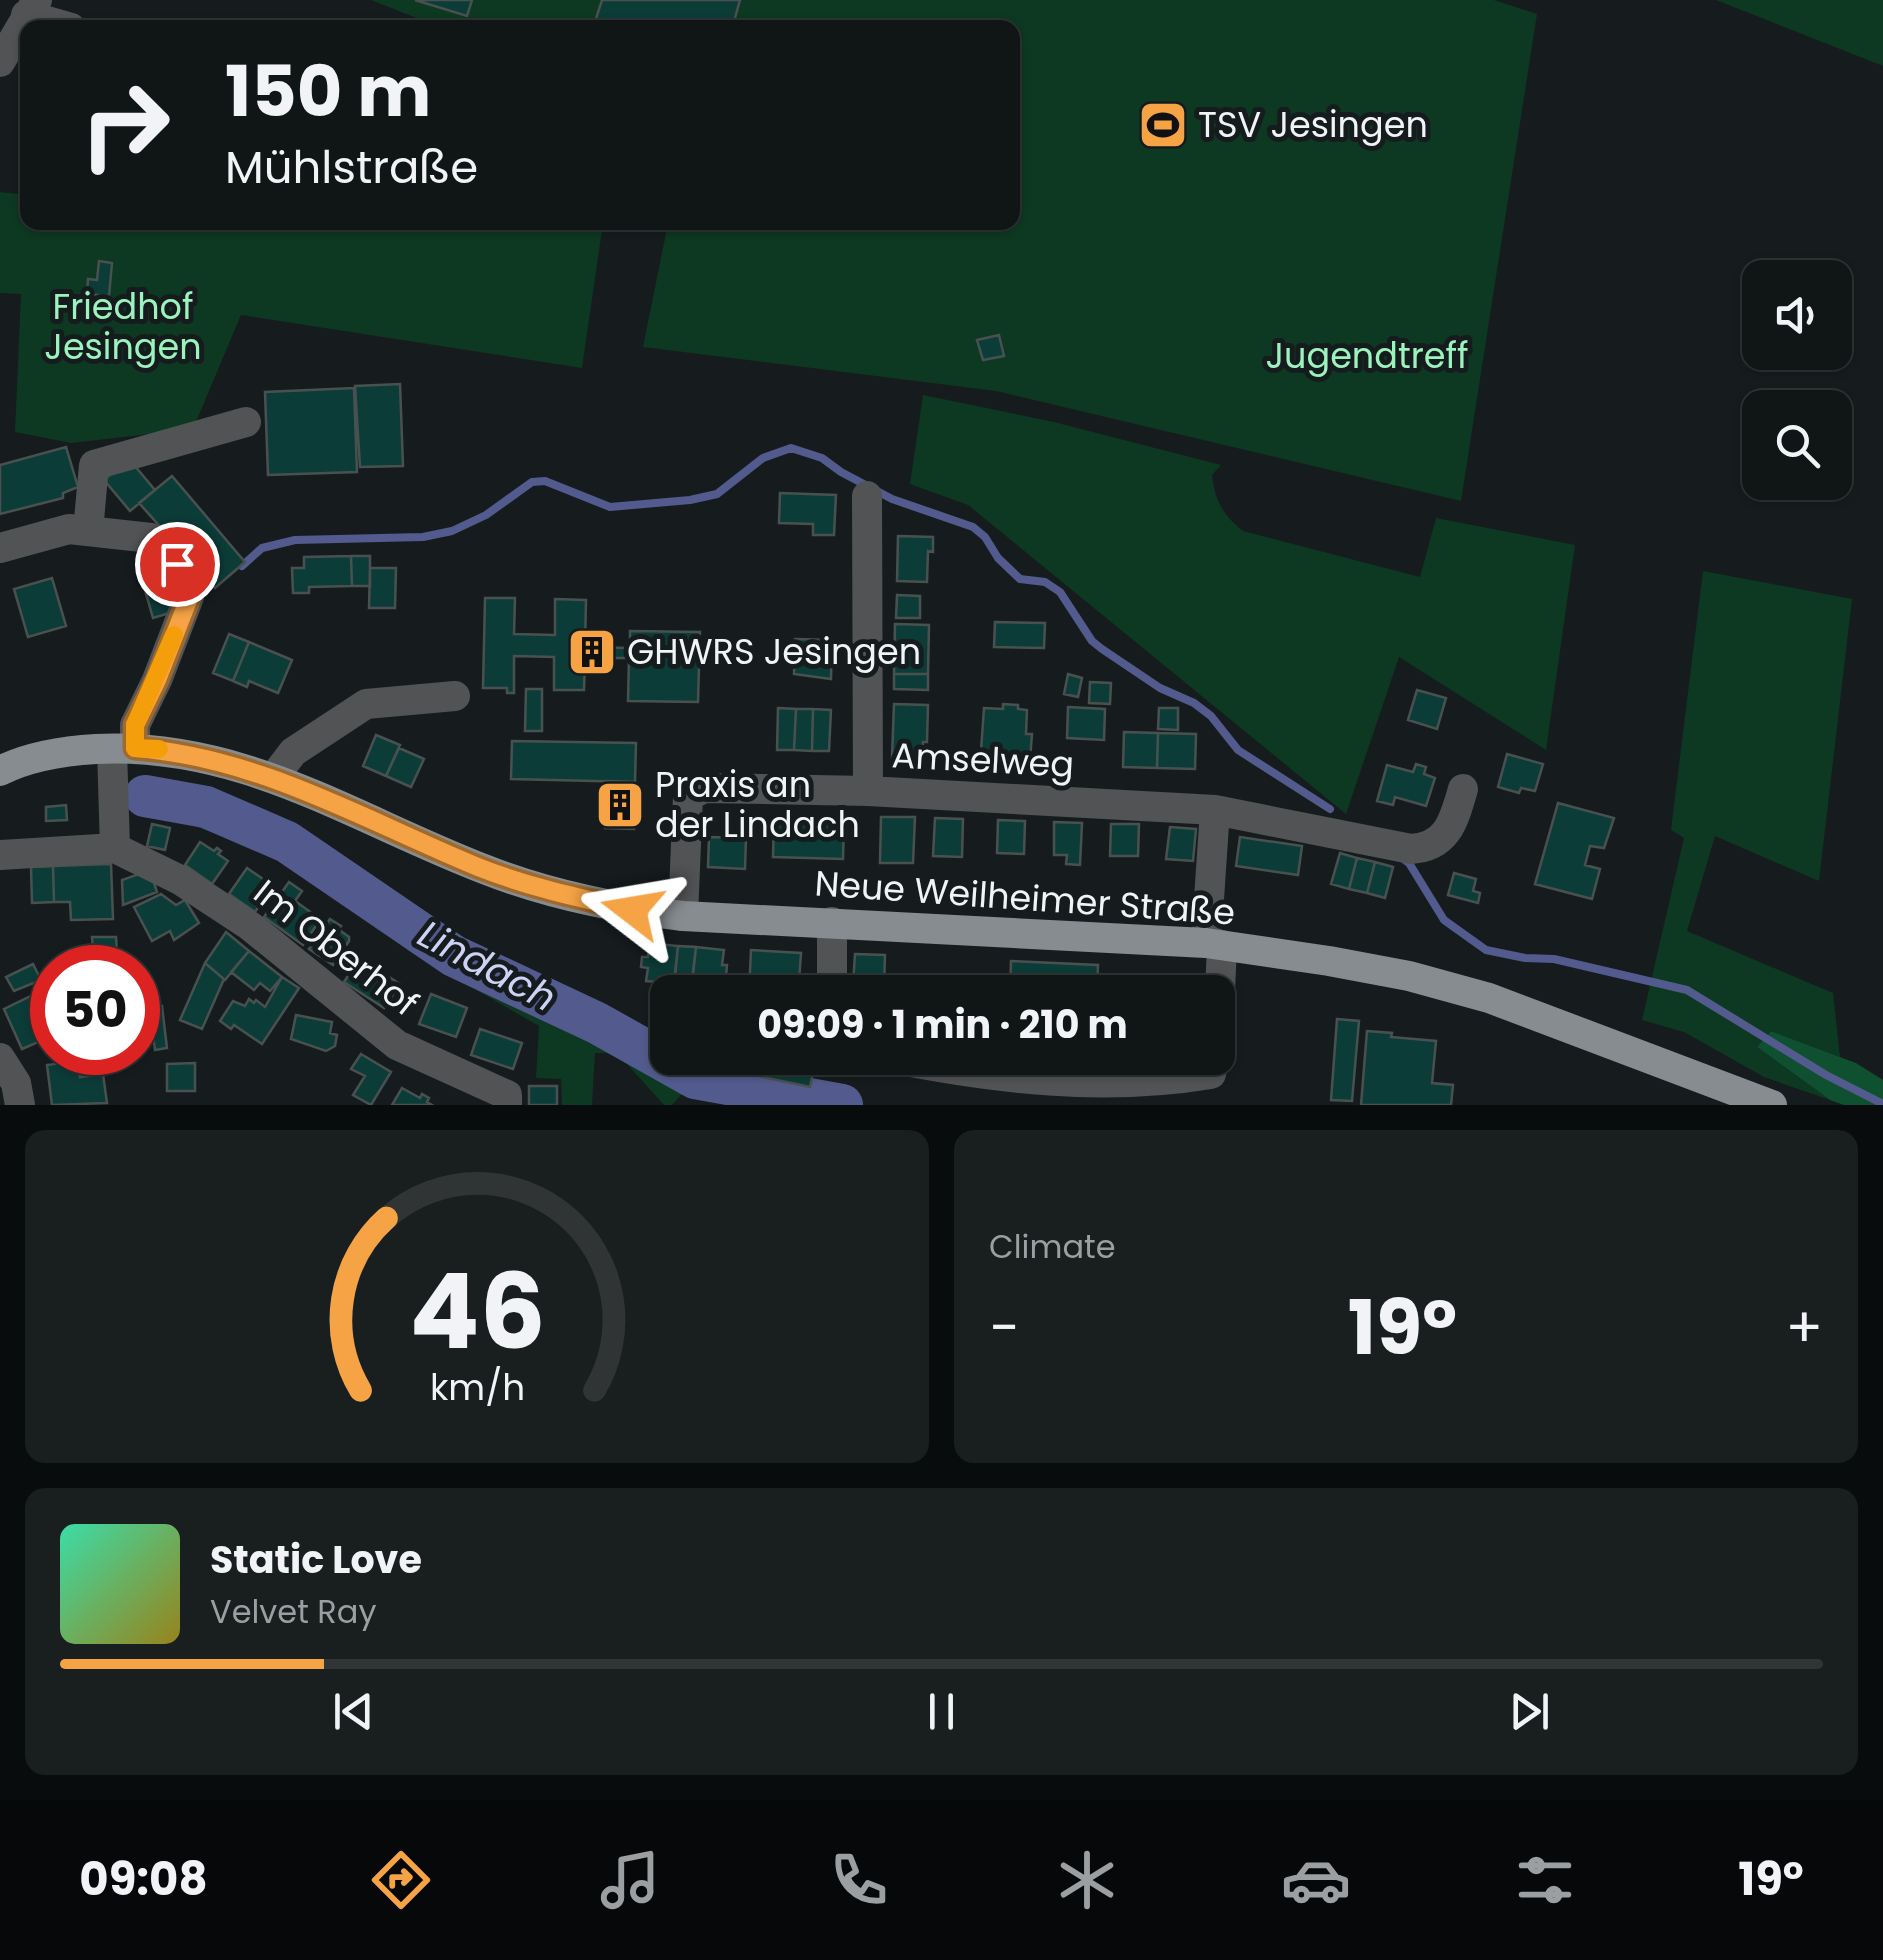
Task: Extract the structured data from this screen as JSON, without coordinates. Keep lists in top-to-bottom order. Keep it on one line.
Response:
{"streets":{"main road":["Neue Weilheimer Straße"],"street":["Amselweg","Im Oberhof"]},"crossings":[["Amselweg","Neue Weilheimer Straße"]],"water":["Lindach"],"parks":["Friedhof Jesingen","Jugendtreff"],"places":{"sports":["TSV Jesingen"],"building":["GHWRS Jesingen","Praxis an der Lindach"]},"page":{"turn":["150 m","Mühlstraße"],"limit":"50","trip":"09:09 · 1 min · 210 m","tile":"Climate","heat":["−","19°","+"],"song":["Static Love","Velvet Ray"],"tabs":["09:08","19°"],"gauge":["46","km/h"]}}
